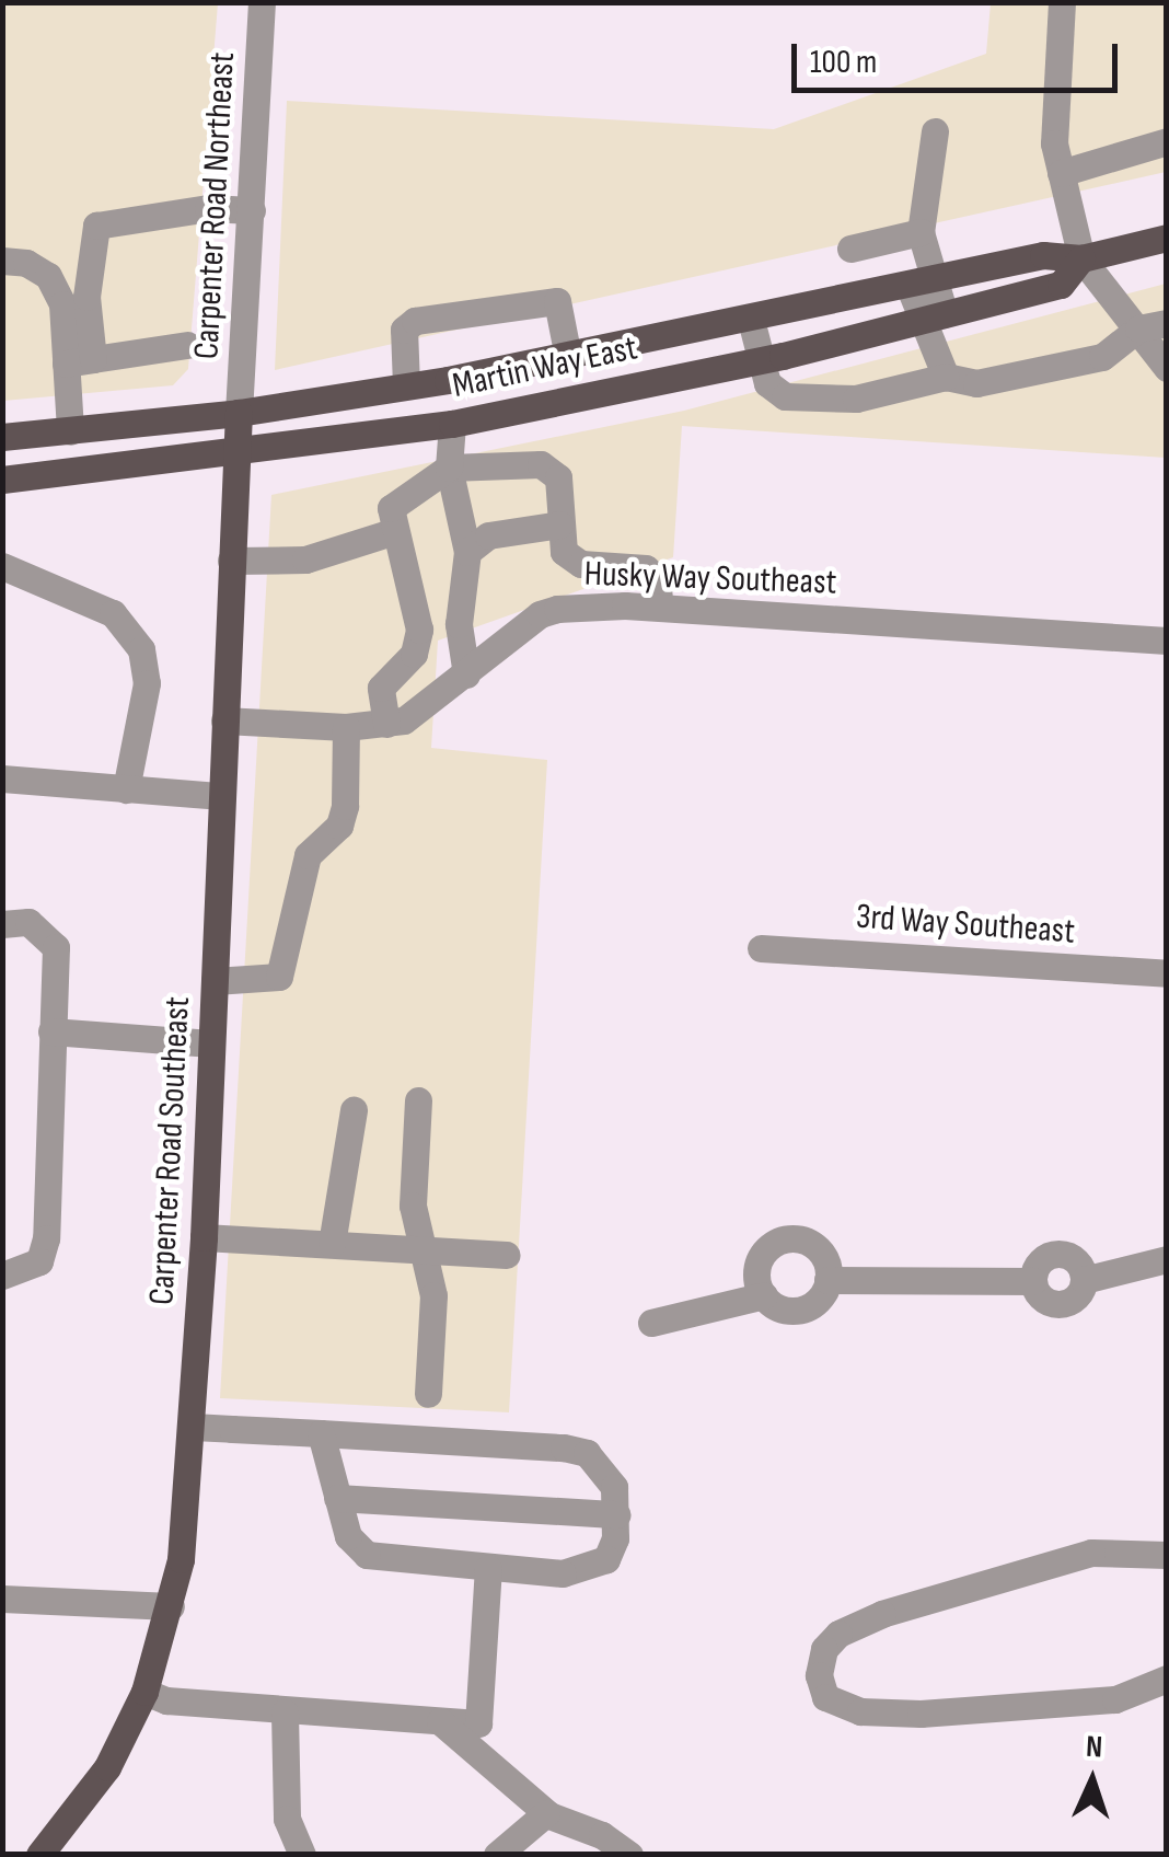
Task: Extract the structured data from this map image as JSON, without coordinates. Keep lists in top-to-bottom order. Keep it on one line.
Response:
{"streets":{"main road":["Martin Way East","Carpenter Road Southeast"],"street":["Carpenter Road Northeast","Husky Way Southeast","3rd Way Southeast"]},"crossings":[["Carpenter Road Northeast","Martin Way East"],["Carpenter Road Northeast","Carpenter Road Southeast"],["Martin Way East","Carpenter Road Southeast"],["Husky Way Southeast","Carpenter Road Southeast"]],"scale_bar":"100 m","north":"top"}
